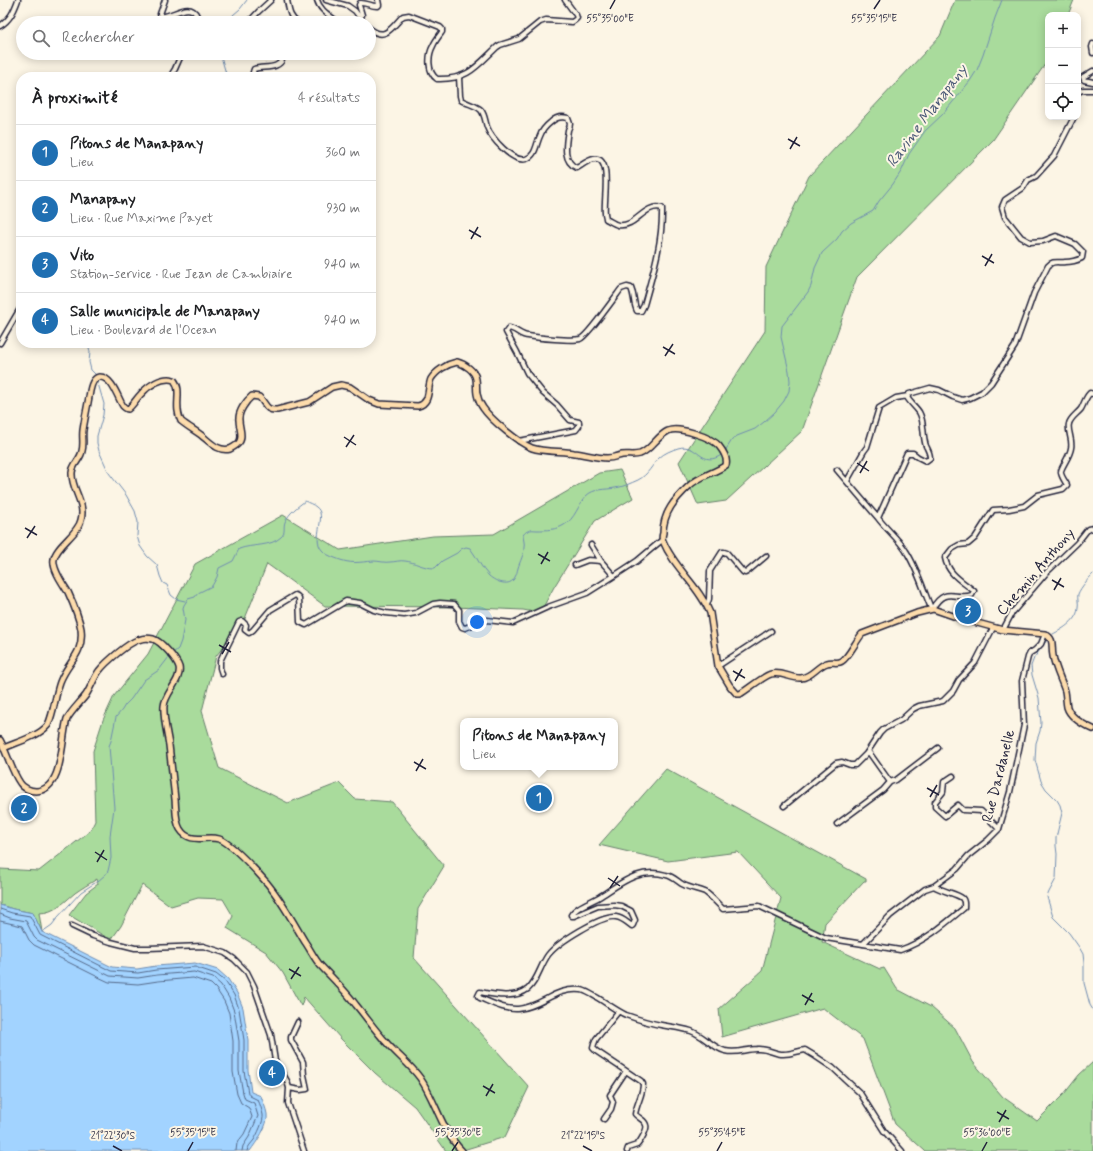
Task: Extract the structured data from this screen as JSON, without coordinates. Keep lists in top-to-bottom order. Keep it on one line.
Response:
{"streets":{"street":["Chemin Anthony","Rue Dardanelle"]},"water":["Ravine Manapany"],"page":{"map_buttons":["+","−"],"search":"Rechercher","heading":["À proximité","4 résultats"],"list":[{"mark":"1","name":"Pitons de Manapany","note":"Lieu","value":"360 m"},{"mark":"2","name":"Manapany","note":"Lieu · Rue Maxime Payet","value":"930 m"},{"mark":"3","name":"Vito","note":"Station-service · Rue Jean de Cambiaire","value":"940 m"},{"mark":"4","name":"Salle municipale de Manapany","note":"Lieu · Boulevard de l'Ocean","value":"940 m"}],"pins":["3","1","2","4"],"popup":["Pitons de Manapany","Lieu"]},"coordinates":["55°35'00\"E","55°35'15\"E","55°35'30\"E","55°35'45\"E","55°36'00\"E","21°22'30\"S","21°22'15\"S"]}
